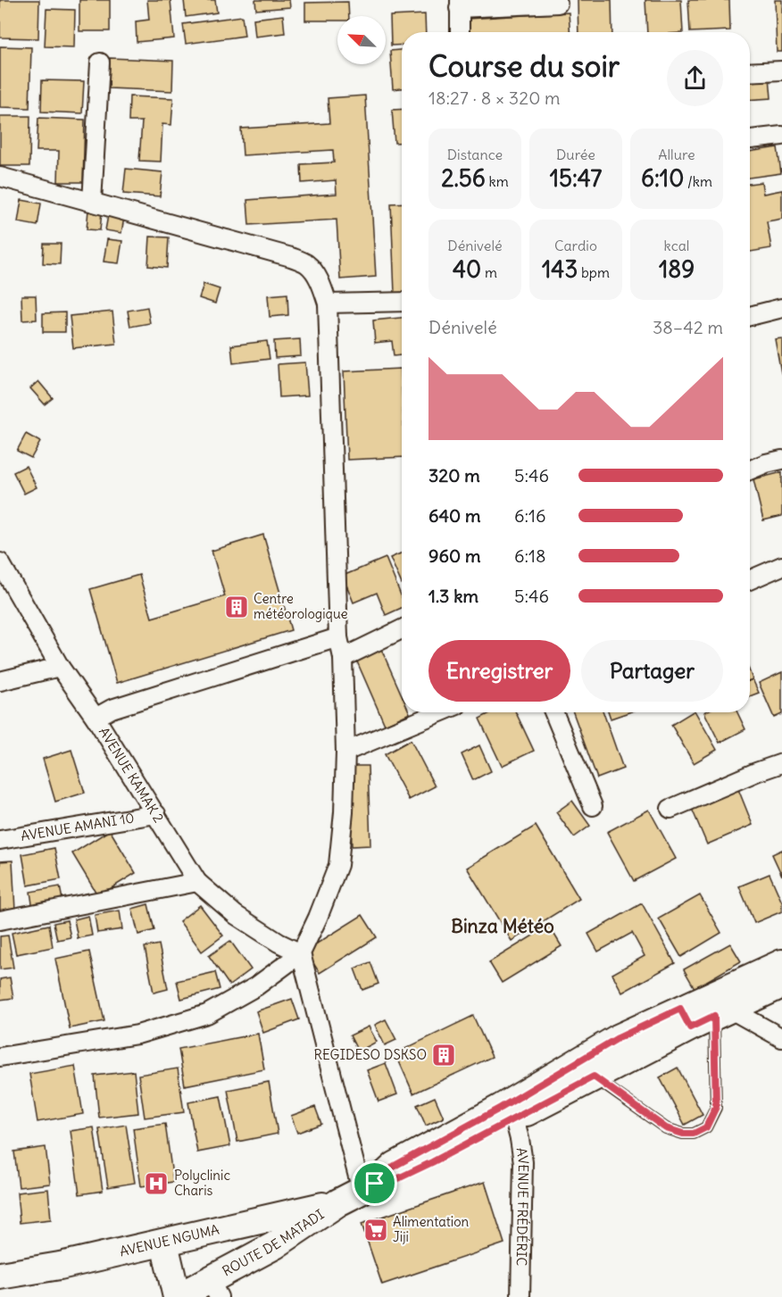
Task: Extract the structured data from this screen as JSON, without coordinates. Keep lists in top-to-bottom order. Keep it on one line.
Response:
{"streets":{"main road":["AVENUE NGUMA","ROUTE DE MATADI"],"street":["AVENUE KAMAK 2","AVENUE AMANI 10","AVENUE FRÉDÉRIC"]},"crossings":[["AVENUE KAMAK 2","AVENUE AMANI 10"],["AVENUE NGUMA","ROUTE DE MATADI"]],"districts":["Binza Météo"],"places":{"building":["Centre météorologique","REGIDESO DSKSO"],"hospital":["Polyclinic Charis"],"supermarket":["Alimentation Jiji"]},"north":"top left","page":{"heading":["Course du soir","18:27 · 8 × 320 m"],"stats":[["Distance","2.56 km"],["Durée","15:47"],["Allure","6:10 /km"],["Dénivelé","40 m"],["Cardio","143 bpm"],["kcal","189"]],"chart":["Dénivelé","38–42 m"],"list":[{"name":"320 m","note":"5:46"},{"name":"640 m","note":"6:16"},{"name":"960 m","note":"6:18"},{"name":"1.3 km","note":"5:46"}],"buttons":["Enregistrer","Partager"]}}
